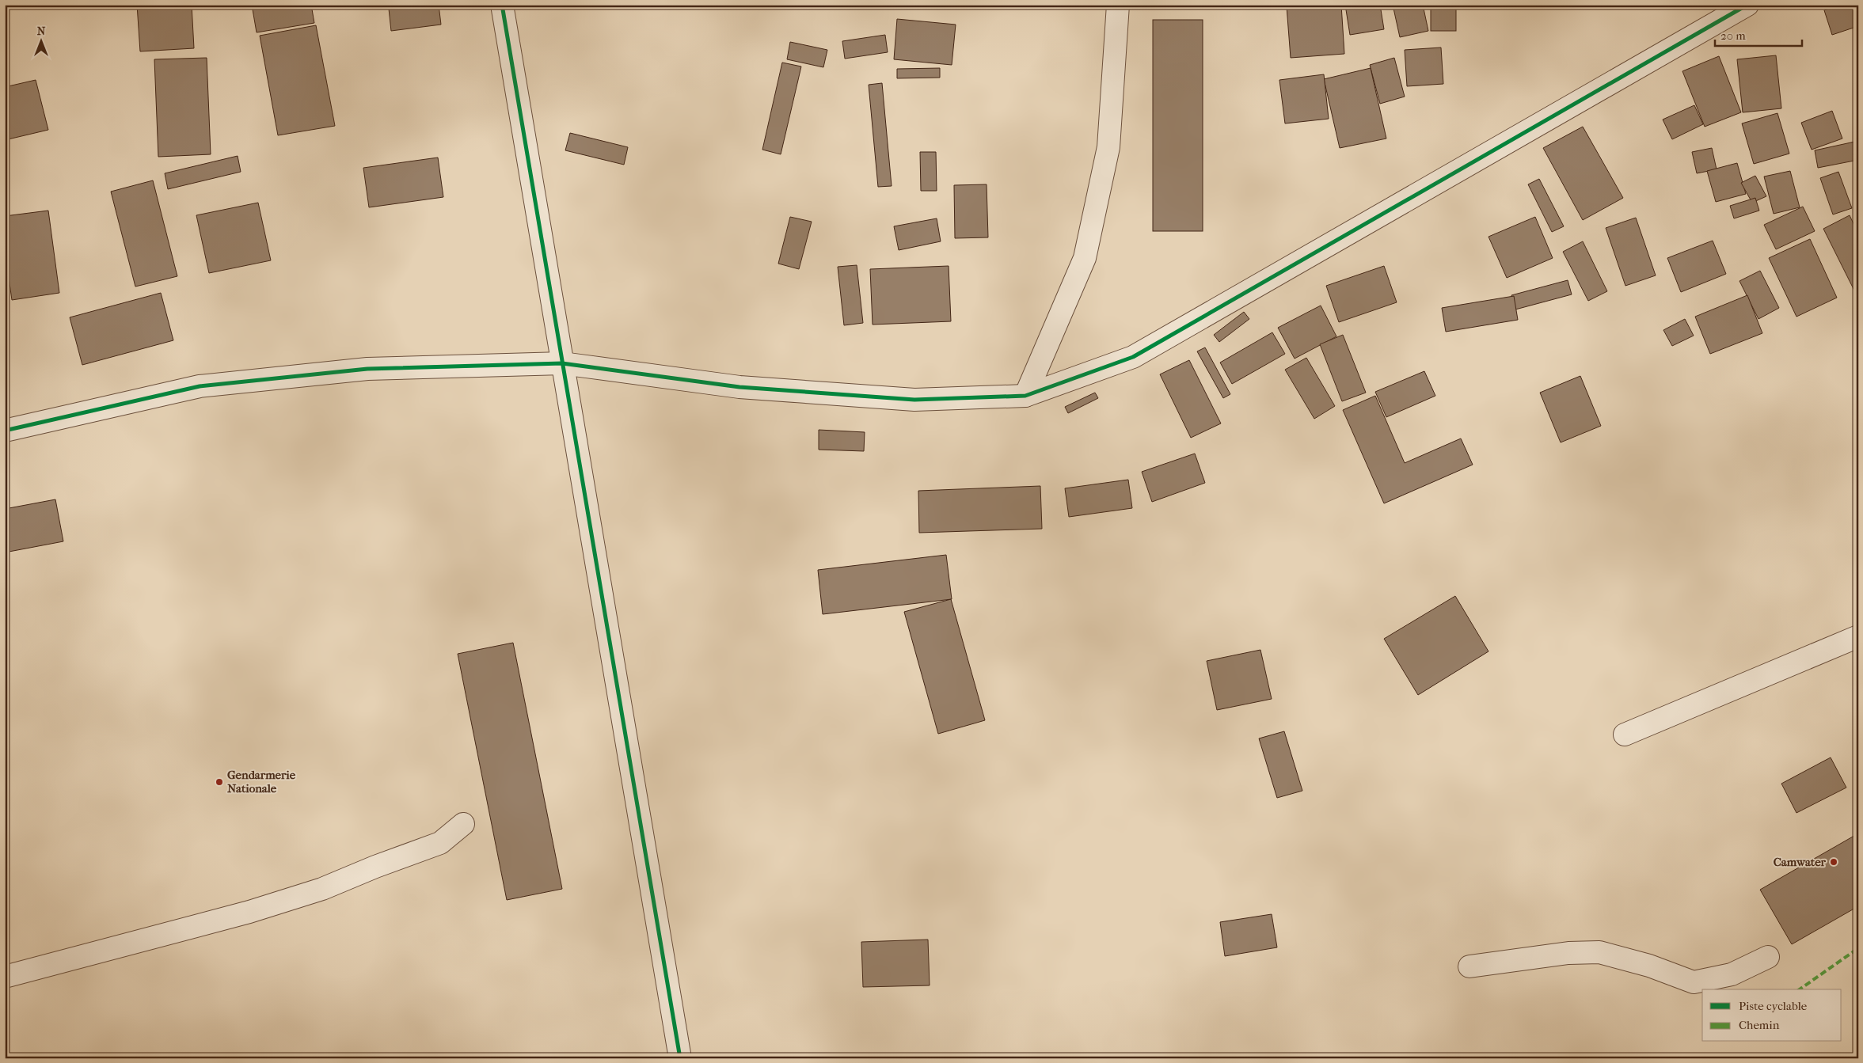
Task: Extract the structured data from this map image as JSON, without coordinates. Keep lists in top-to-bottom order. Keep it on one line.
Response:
{"places":["Gendarmerie Nationale","Camwater"],"legend":["Piste cyclable","Chemin"],"scale_bar":"20 m","north":"top"}
